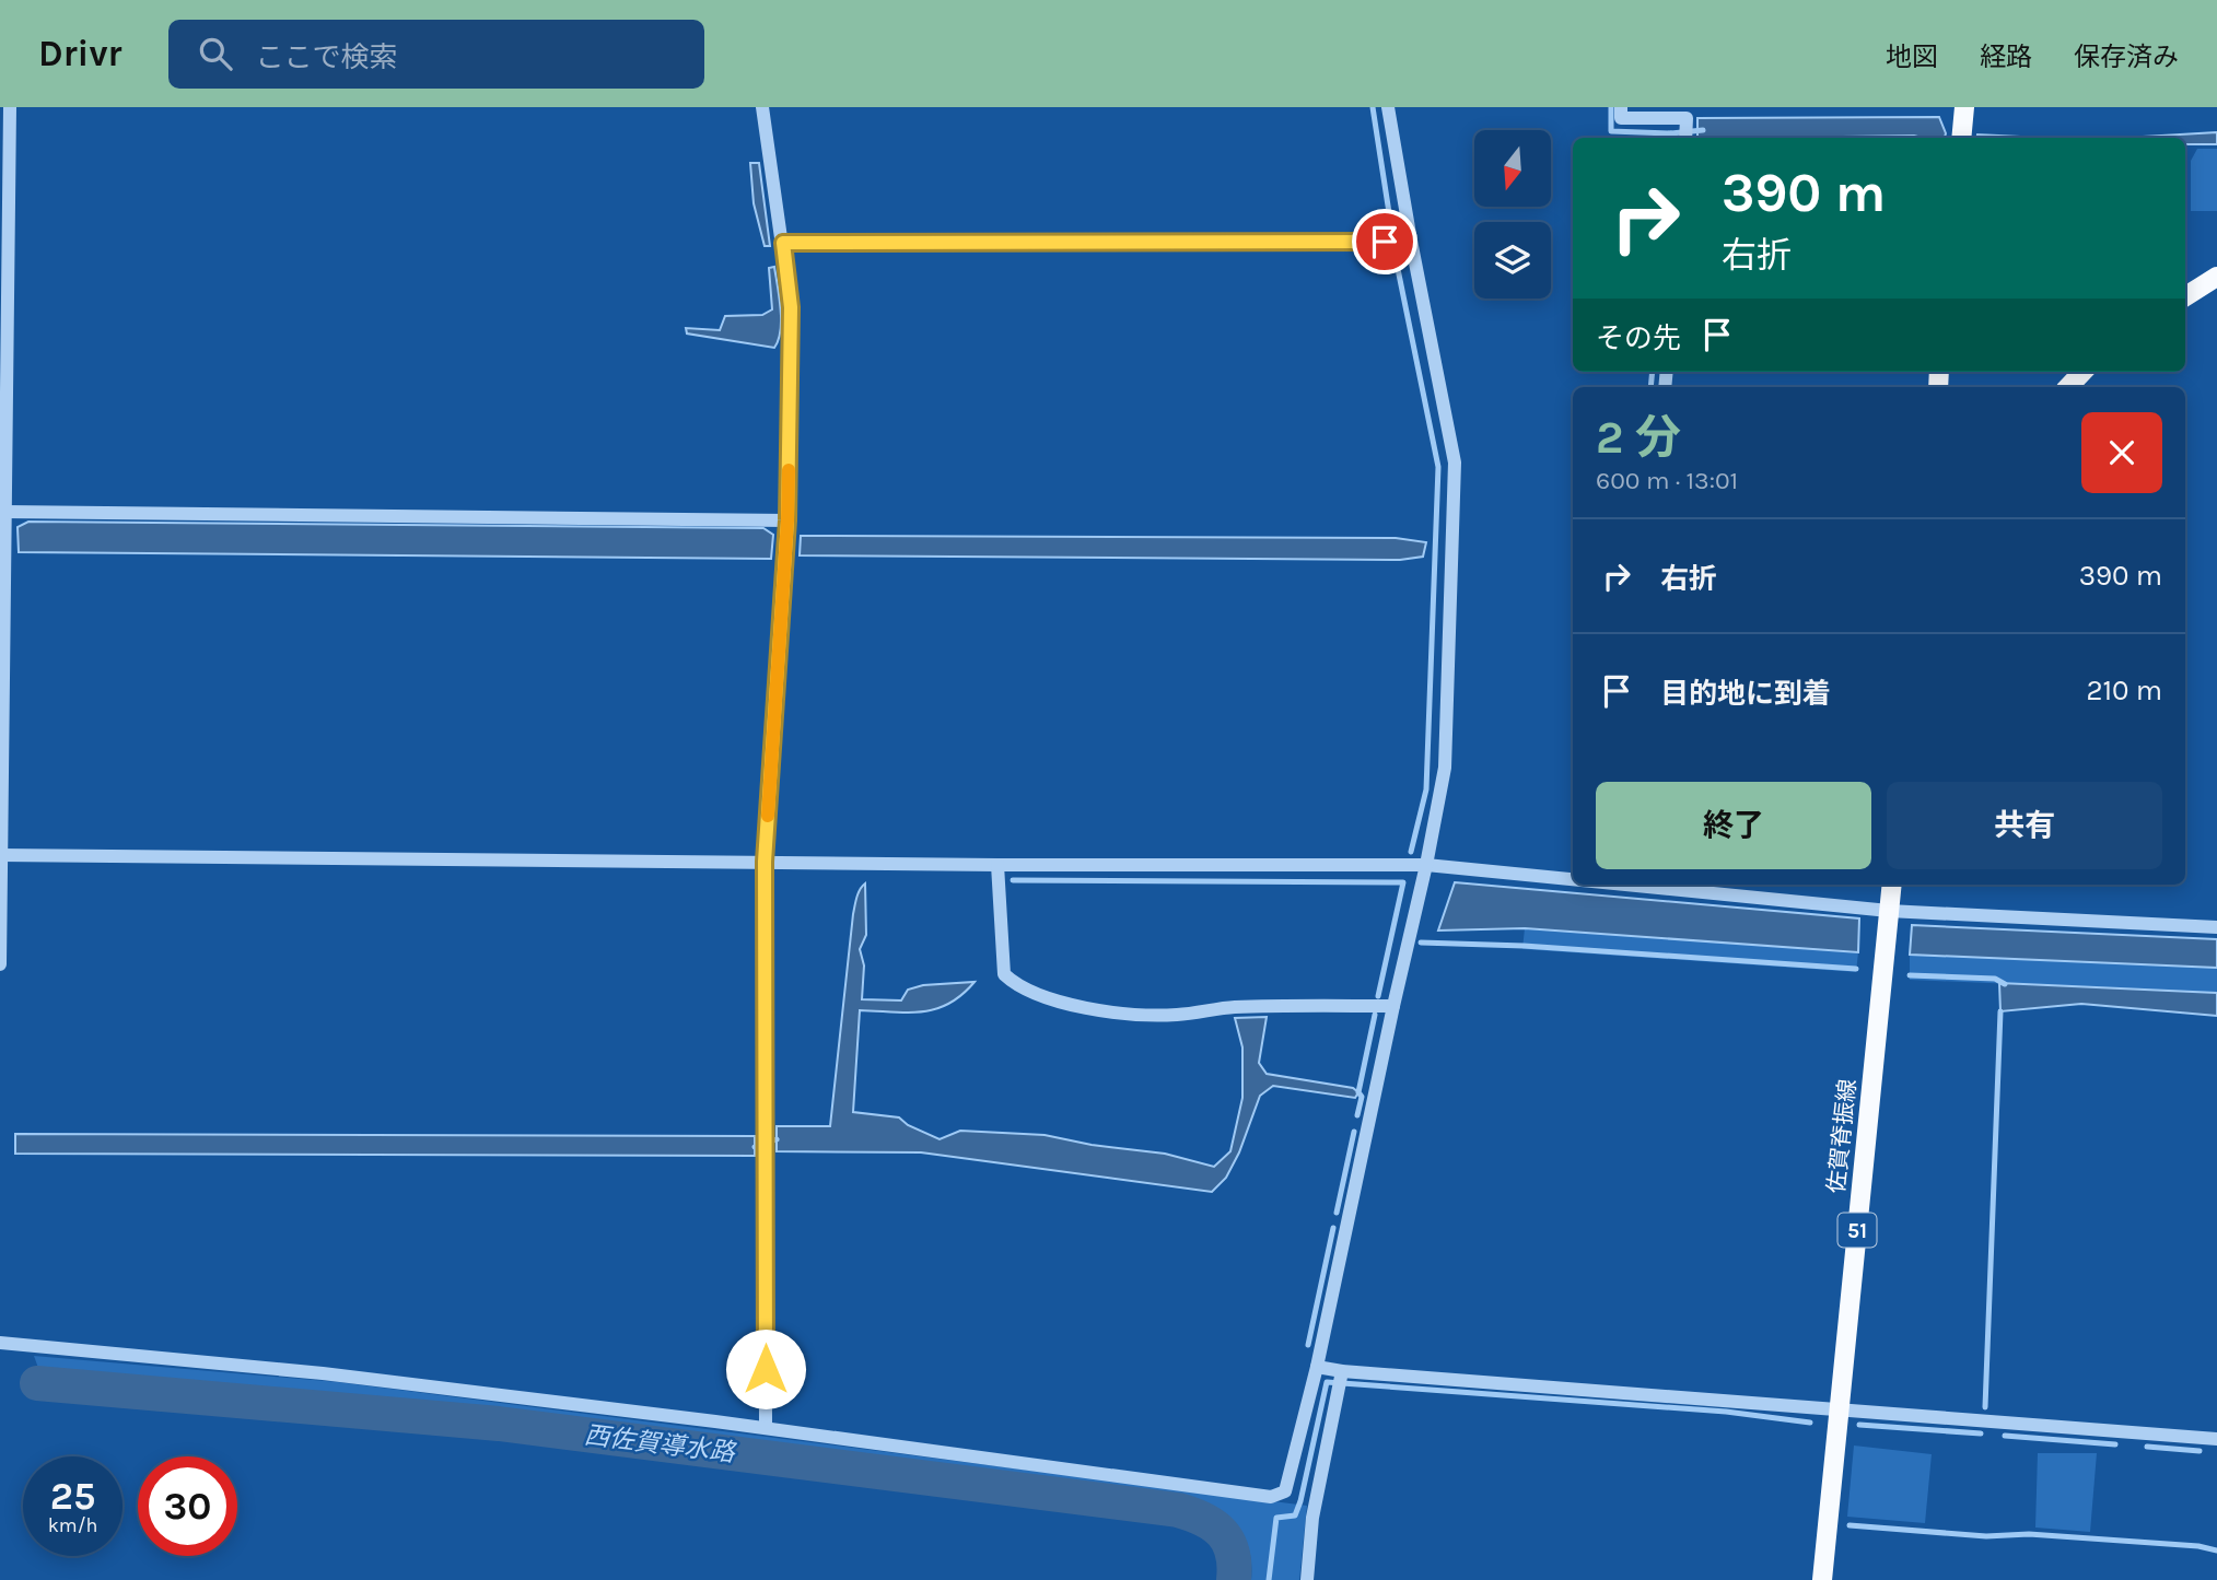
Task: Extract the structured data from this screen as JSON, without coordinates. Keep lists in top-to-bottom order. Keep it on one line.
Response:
{"streets":{"main road":["佐賀脊振線","51"]},"water":["西佐賀導水路"],"north":"bottom","page":{"header":"Drivr","search":"ここで検索","nav":["地図","経路","保存済み"],"turn":["390 m","右折"],"then":"その先","heading":["2 分","600 m · 13:01"],"list":[{"name":"右折","value":"390 m"},{"name":"目的地に到着","value":"210 m"}],"buttons":["終了","共有"],"speed":"25 km/h","limit":"30"}}
